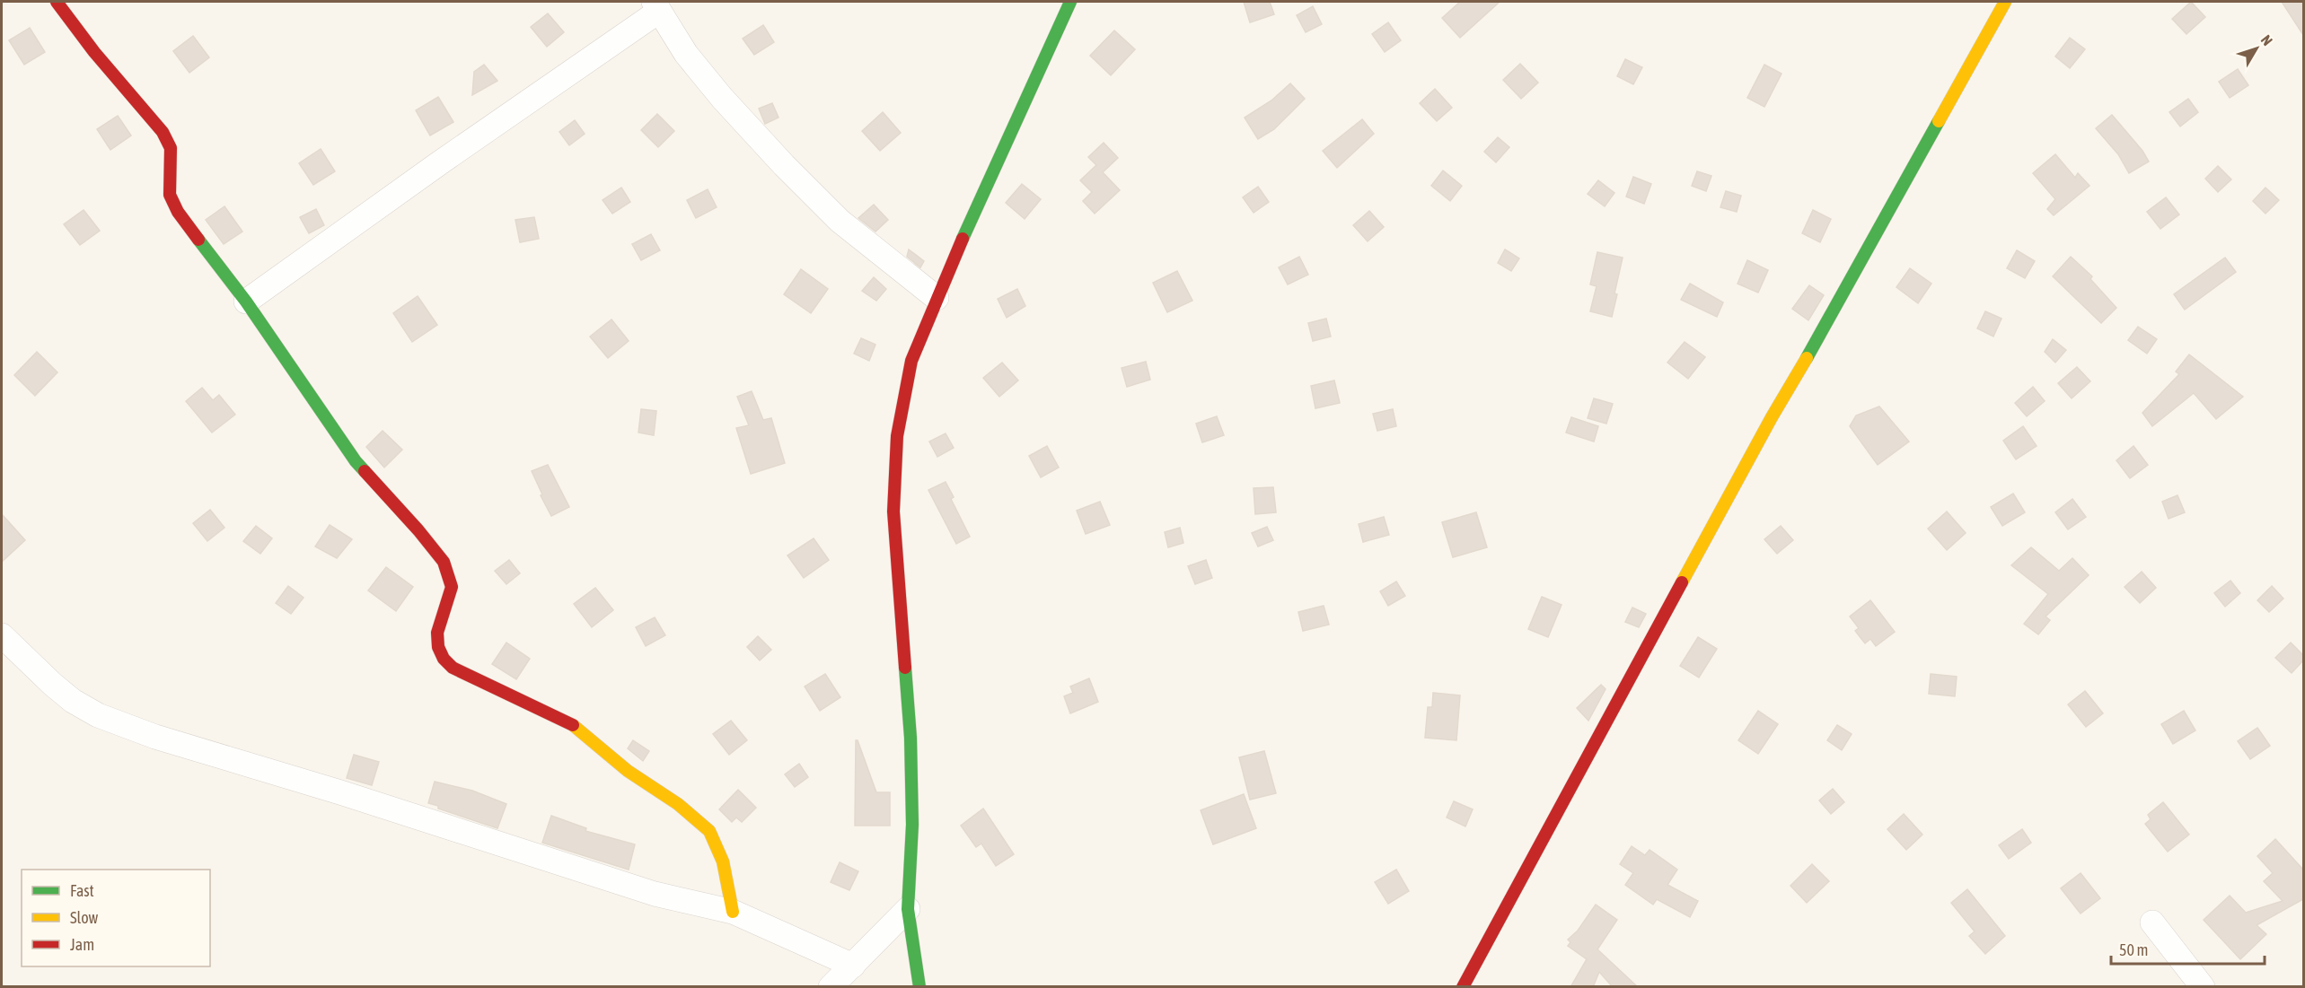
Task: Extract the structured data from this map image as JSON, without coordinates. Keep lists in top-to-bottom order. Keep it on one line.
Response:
{"legend":["Fast","Slow","Jam"],"scale_bar":"50 m","north":"top right"}
